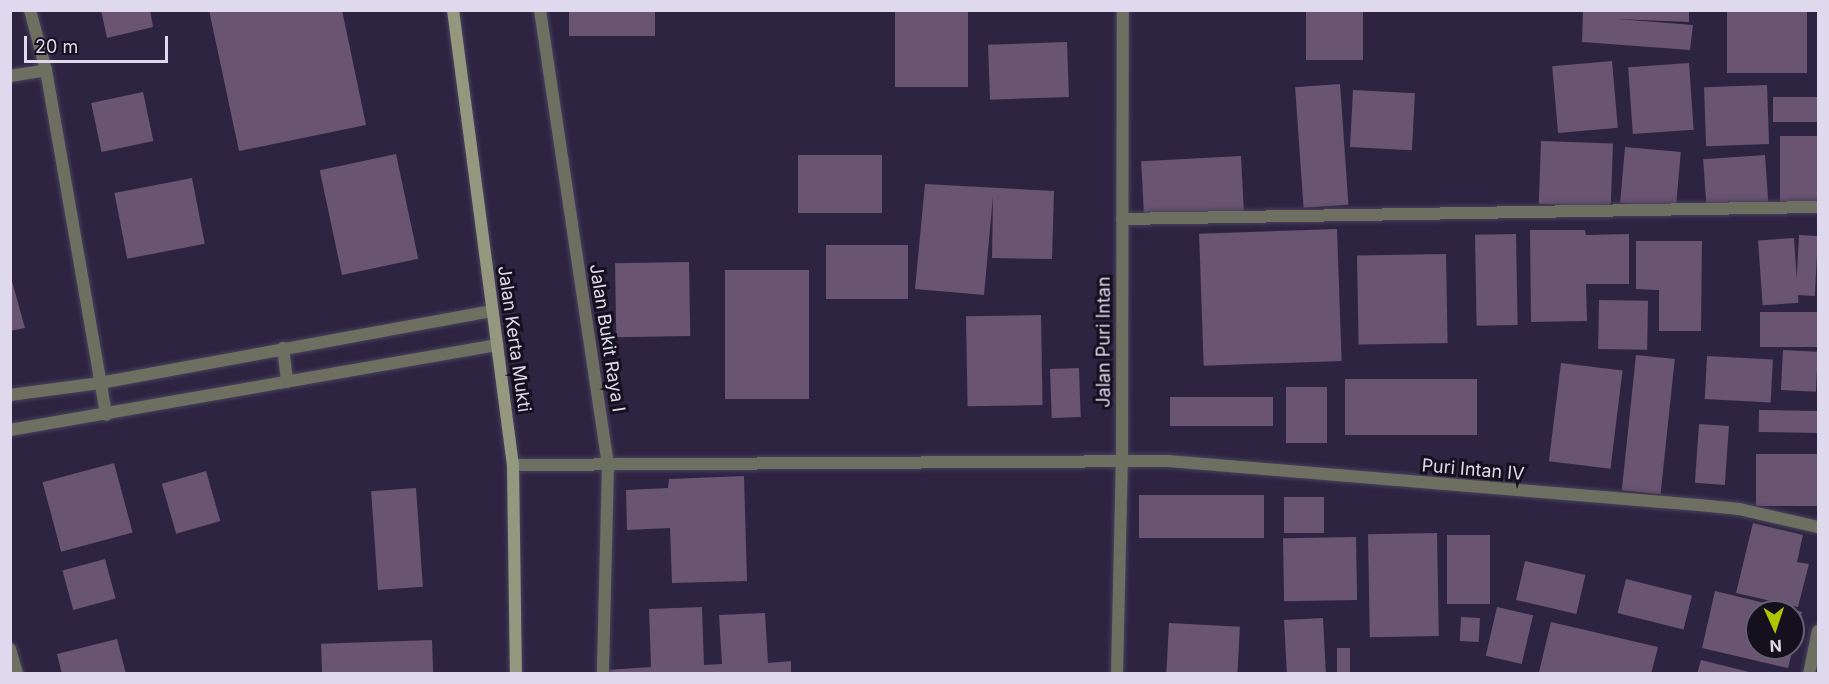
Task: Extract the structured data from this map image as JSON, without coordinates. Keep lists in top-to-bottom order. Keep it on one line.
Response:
{"streets":{"street":["Jalan Bukit Raya I","Jalan Kerta Mukti","Jalan Puri Intan","Puri Intan IV"]},"crossings":[["Jalan Bukit Raya I","Puri Intan IV"],["Jalan Kerta Mukti","Puri Intan IV"],["Jalan Puri Intan","Puri Intan IV"]],"scale_bar":"20 m","north":"bottom"}
